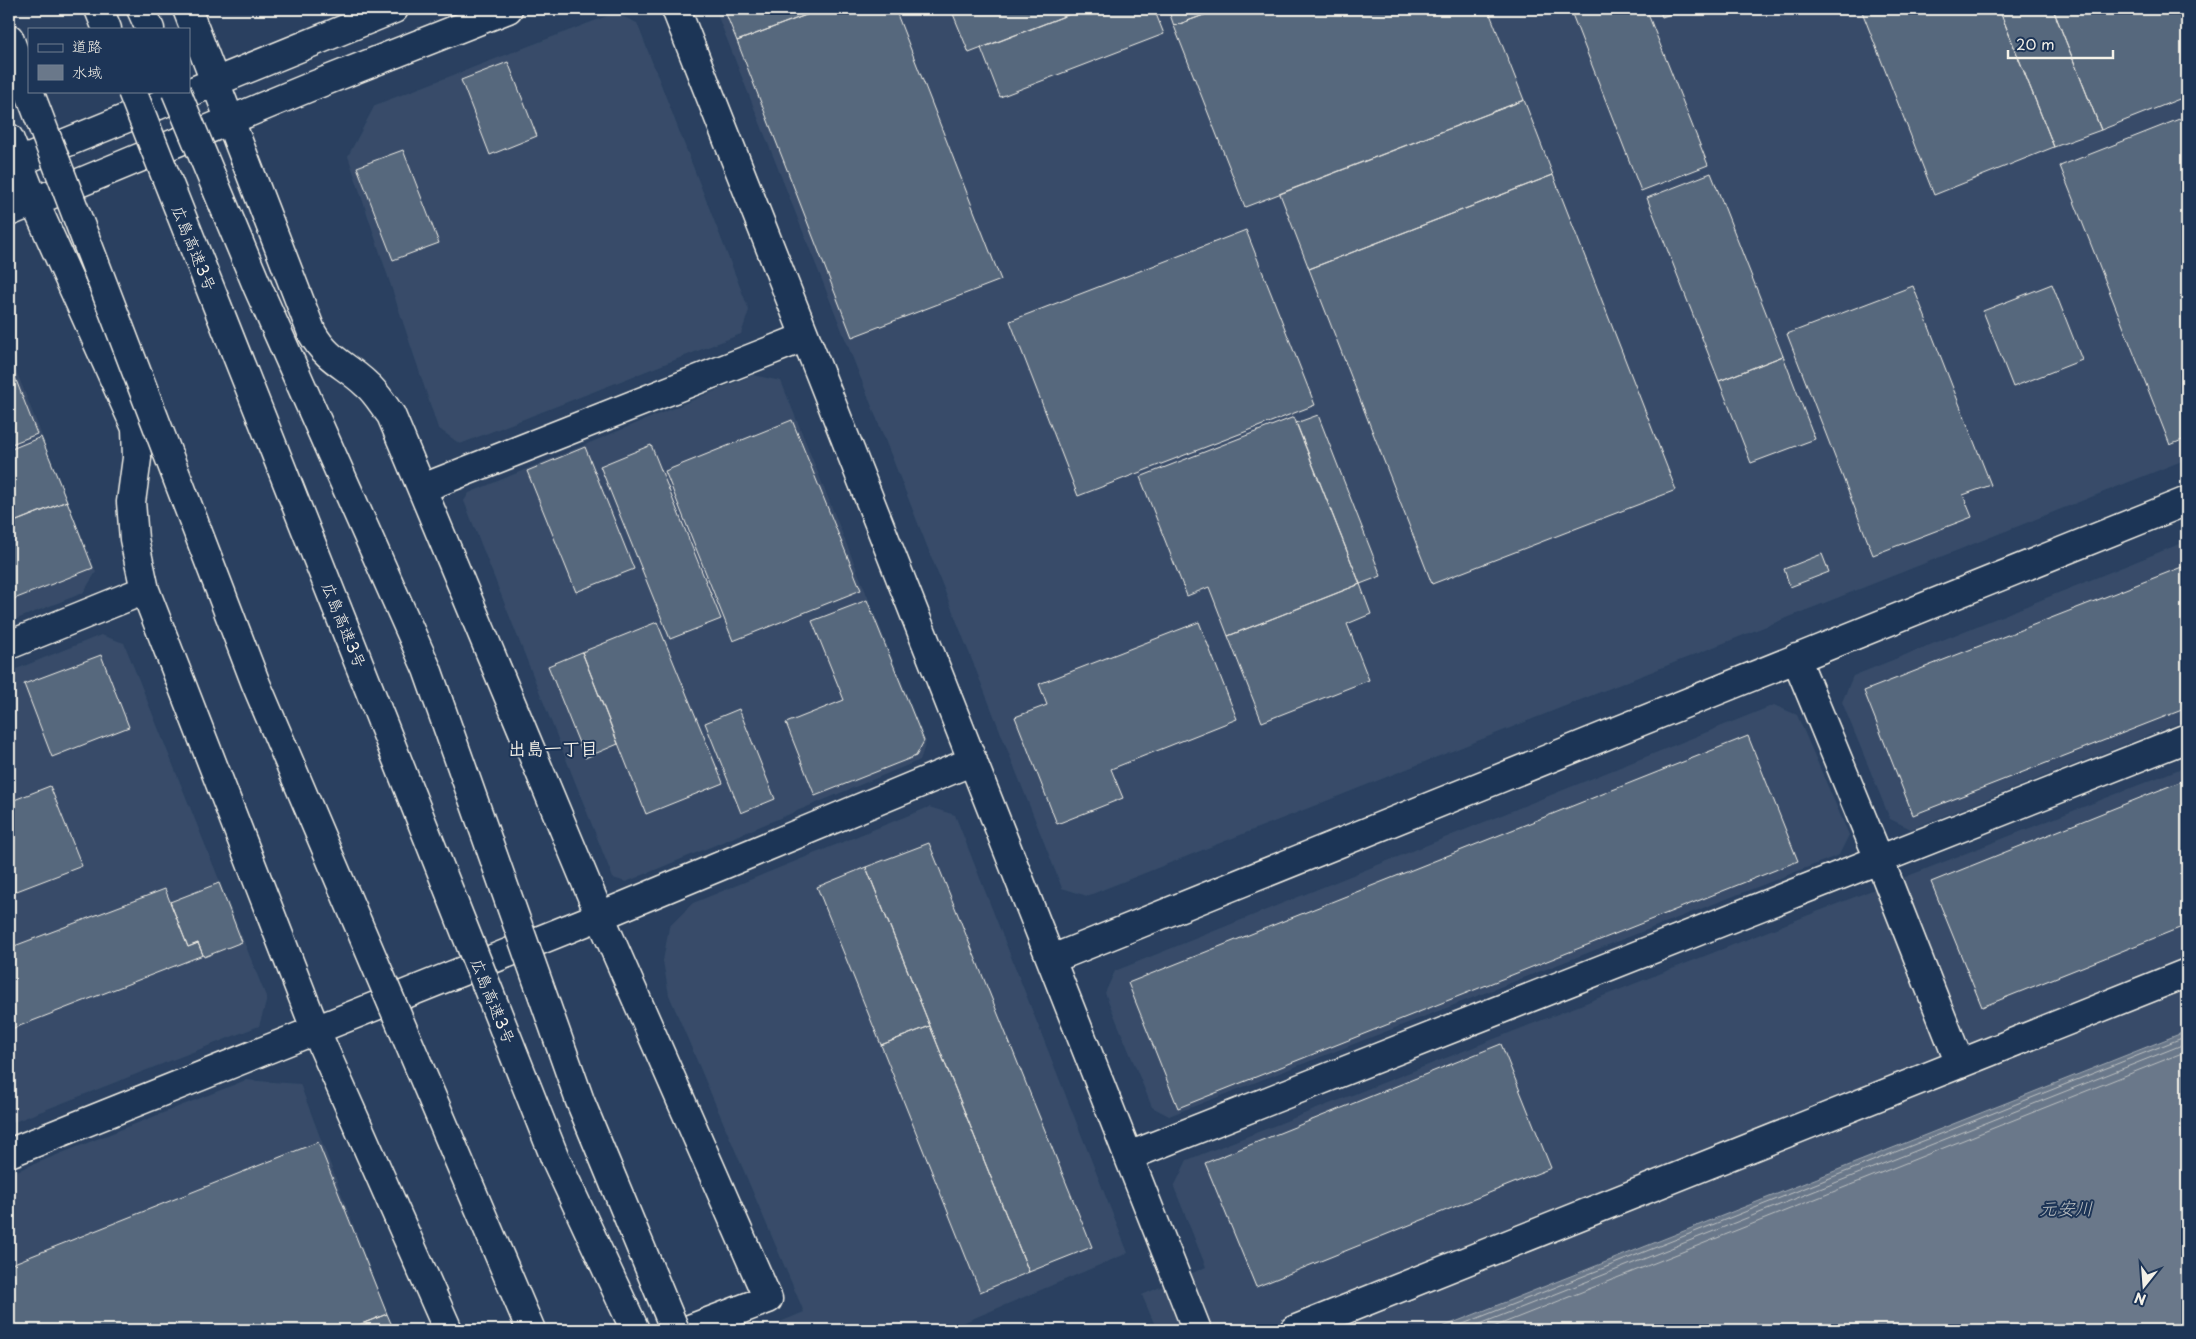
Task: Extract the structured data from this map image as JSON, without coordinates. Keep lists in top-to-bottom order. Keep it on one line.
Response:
{"streets":{"main road":["広島高速3号"]},"districts":["出島一丁目"],"water":["元安川"],"legend":["道路","水域"],"scale_bar":"20 m","north":"bottom"}
